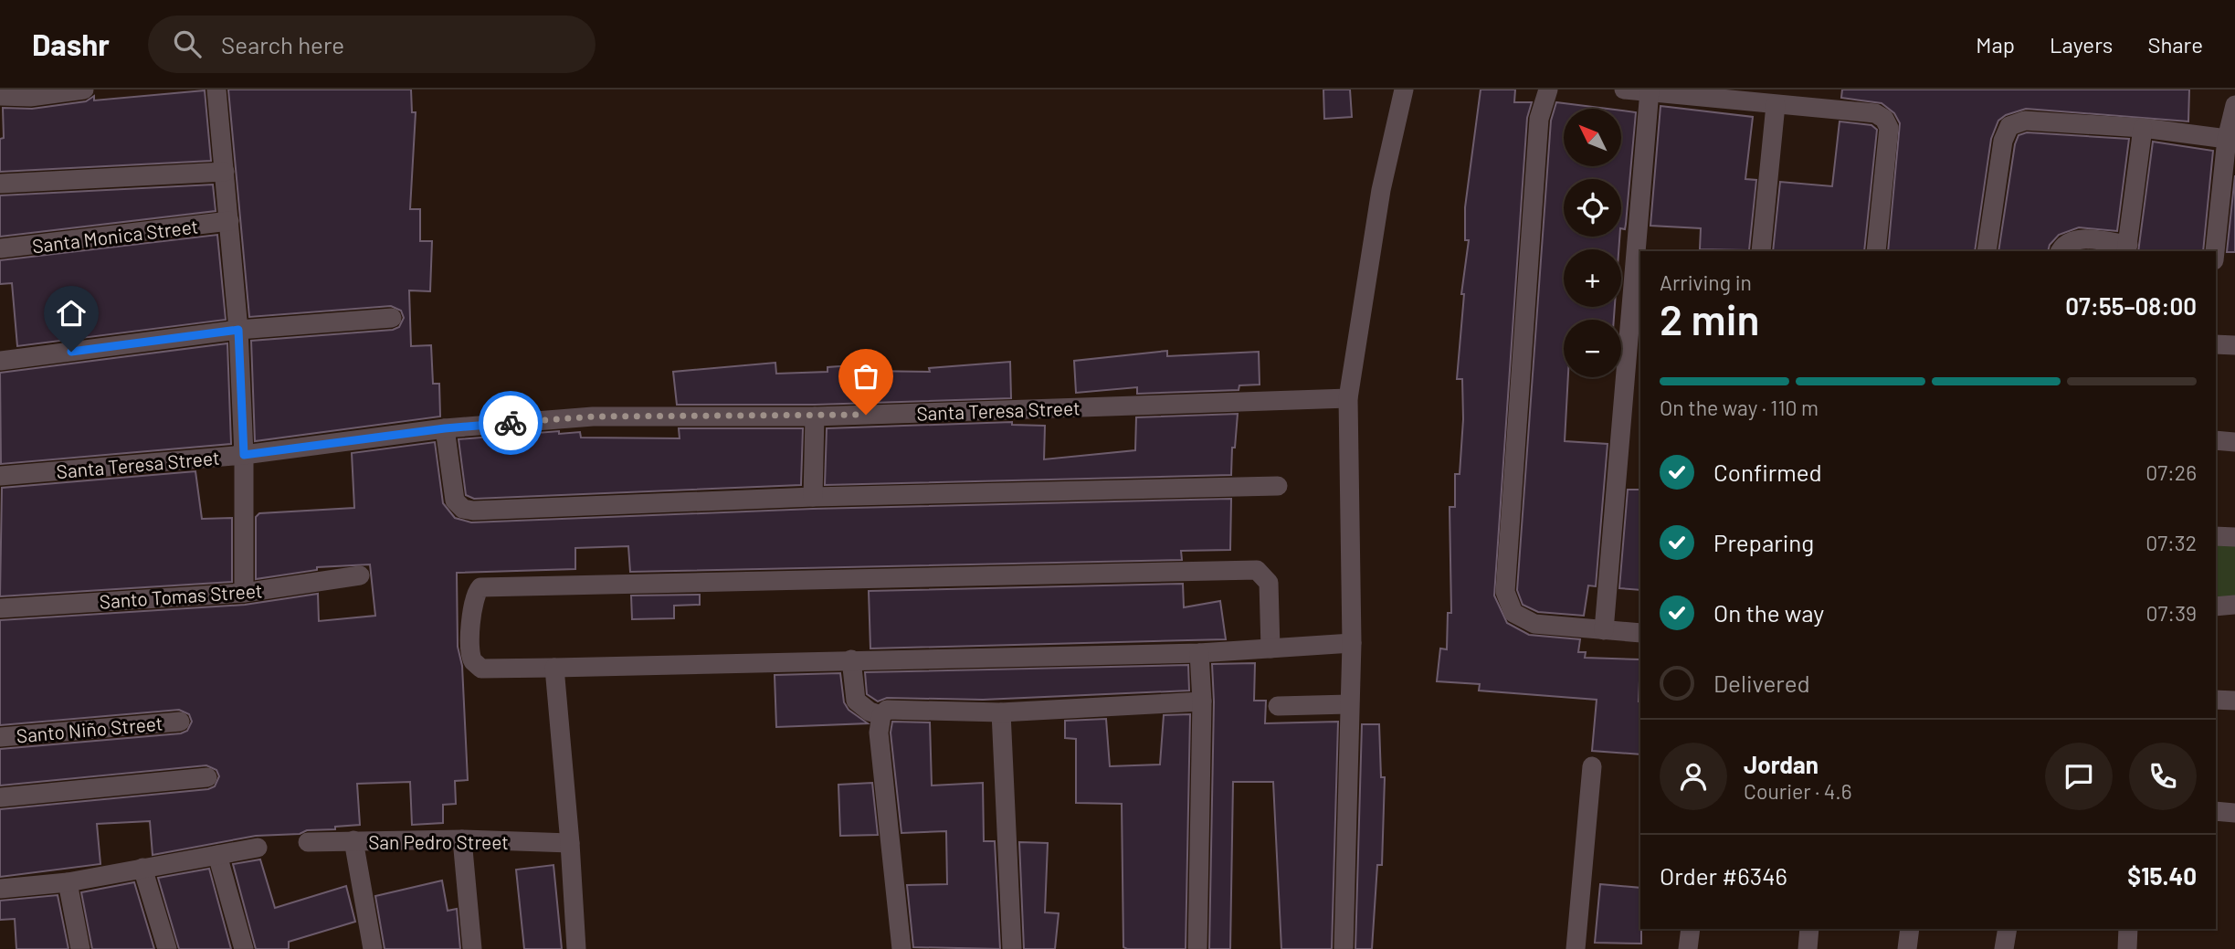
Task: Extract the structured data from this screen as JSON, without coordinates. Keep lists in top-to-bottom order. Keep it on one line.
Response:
{"streets":{"street":["Santa Monica Street","Santa Teresa Street","Santo Tomas Street","Santo Niño Street","San Pedro Street"]},"north":"top left","page":{"header":"Dashr","search":"Search here","nav":["Map","Layers","Share"],"map_buttons":["+","−"],"heading":["2 min","Arriving in","07:55–08:00"],"panel":["Jordan","Courier · 4.6","Order #6346","$15.40"],"bar":"On the way · 110 m","list":[["Confirmed","07:26"],["Preparing","07:32"],["On the way","07:39"],"Delivered"]}}
